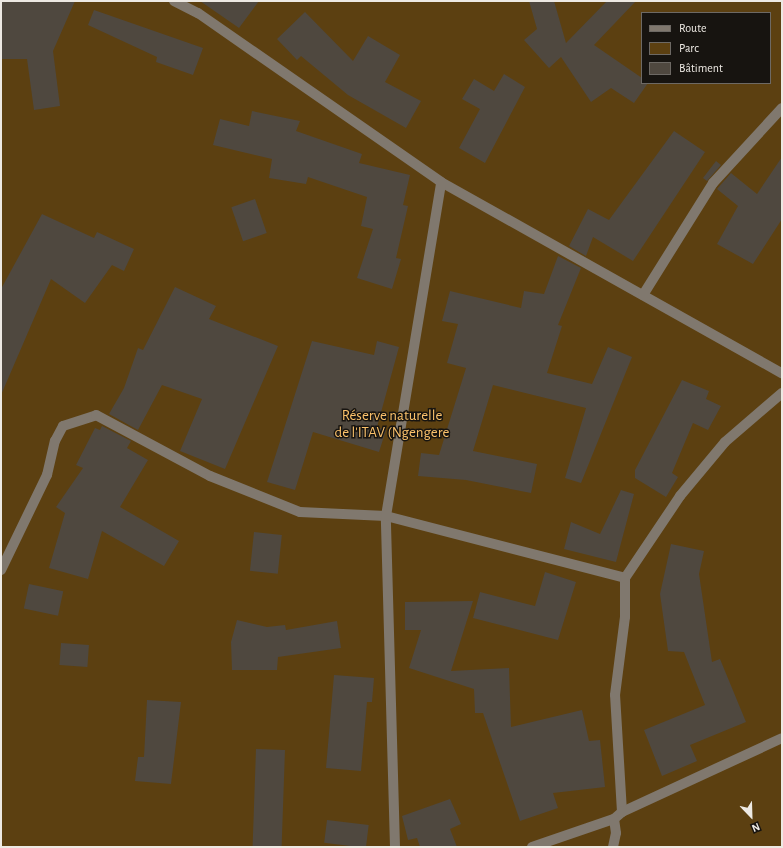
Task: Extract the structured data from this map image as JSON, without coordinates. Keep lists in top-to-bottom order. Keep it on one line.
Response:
{"parks":["Réserve naturelle de l'ITAV (Ngengere"],"legend":["Route","Parc","Bâtiment"],"north":"bottom right"}
